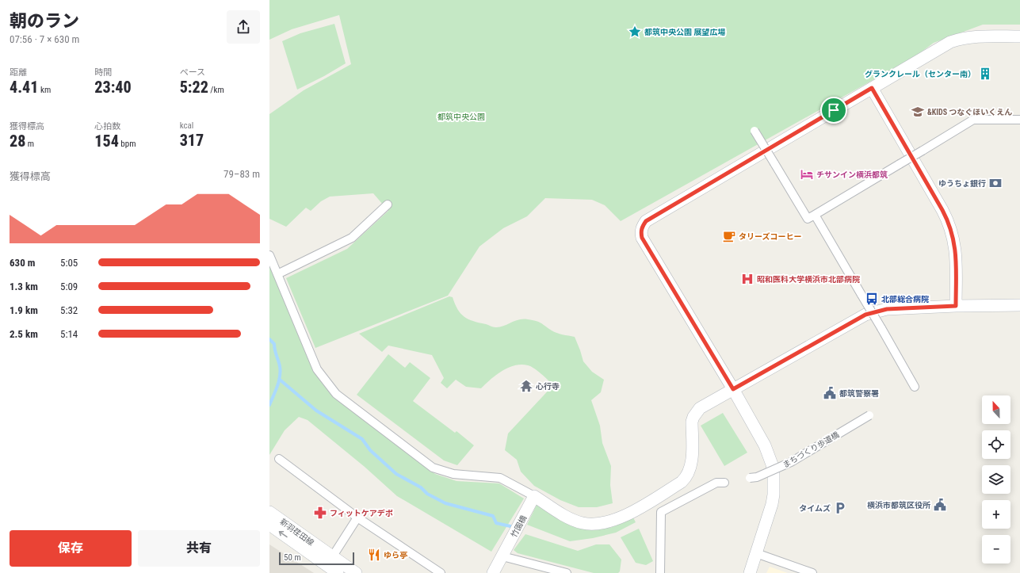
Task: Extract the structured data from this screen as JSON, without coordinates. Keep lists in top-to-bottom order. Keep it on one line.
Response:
{"streets":{"street":["まちづくり歩道橋","竹園橋","新羽荏田線"]},"parks":["都筑中央公園"],"places":{"place":["都筑中央公園 展望広場"],"building":["グランクレール（センター南）"],"school or university":["&KIDS つなぐほいくえん"],"hotel":["チサンイン横浜都筑"],"bank":["ゆうちょ銀行"],"cafe":["タリーズコーヒー"],"hospital":["昭和医科大学横浜市北部病院"],"bus stop":["北部総合病院"],"temple":["心行寺"],"public building":["都筑警察署","横浜市都筑区役所"],"parking":["タイムズ"],"pharmacy":["フィットケアデポ"],"restaurant":["ゆら亭"]},"scale_bar":"50 m","north":"top","page":{"heading":["朝のラン","07:56 · 7 × 630 m"],"stats":[["距離","4.41 km"],["時間","23:40"],["ペース","5:22 /km"],["獲得標高","28 m"],["心拍数","154 bpm"],["kcal","317"]],"chart":["獲得標高","79–83 m"],"list":[{"name":"630 m","note":"5:05"},{"name":"1.3 km","note":"5:09"},{"name":"1.9 km","note":"5:32"},{"name":"2.5 km","note":"5:14"}],"map_buttons":["+","−"],"buttons":["保存","共有"],"scale":"50 m"}}
